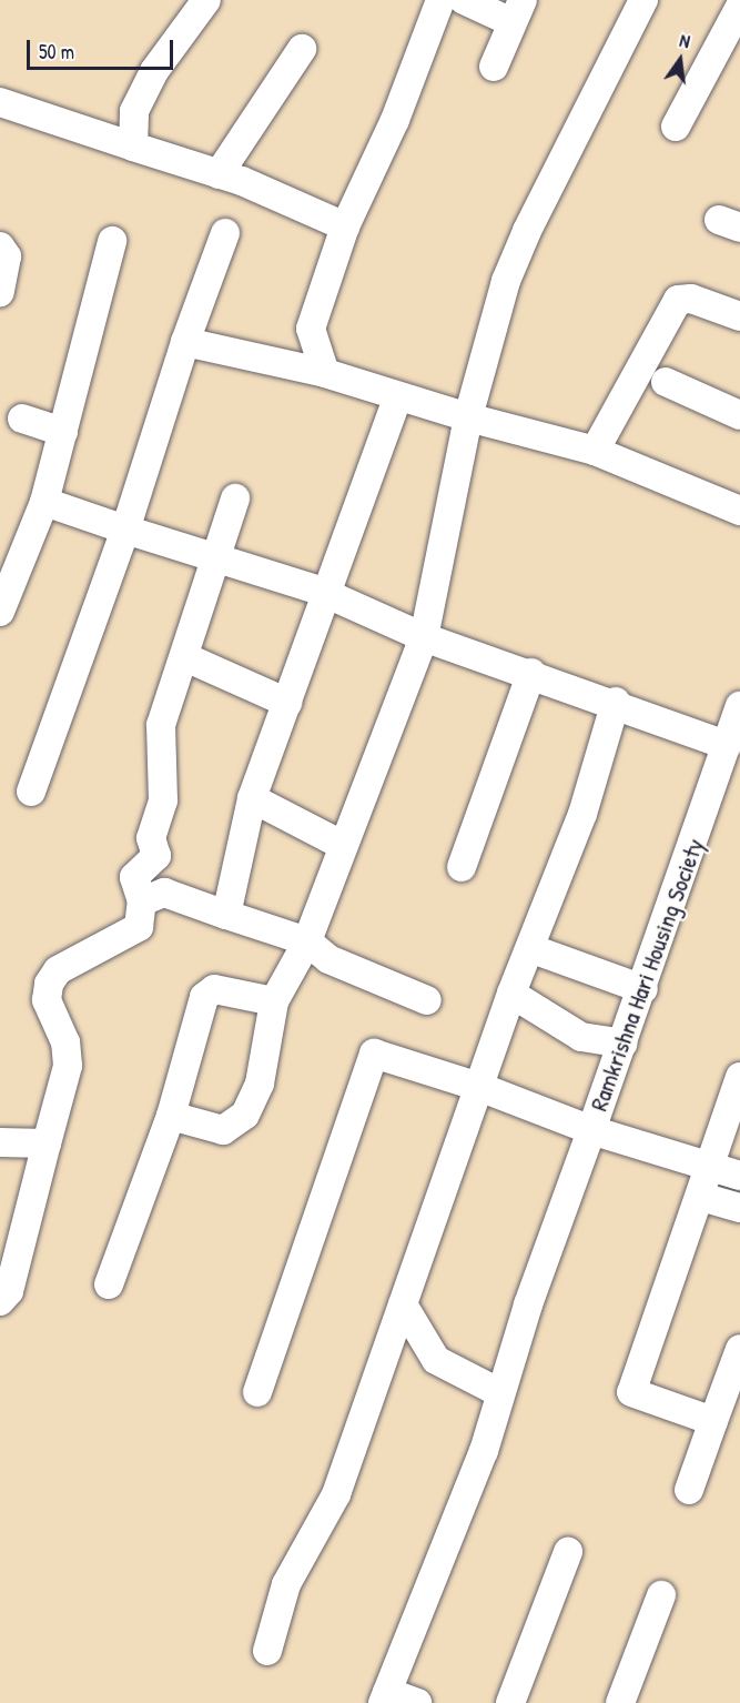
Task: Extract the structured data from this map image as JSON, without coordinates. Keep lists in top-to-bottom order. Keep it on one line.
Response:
{"streets":{"street":["Ramkrishna Hari Housing Society"]},"scale_bar":"50 m","north":"top"}
